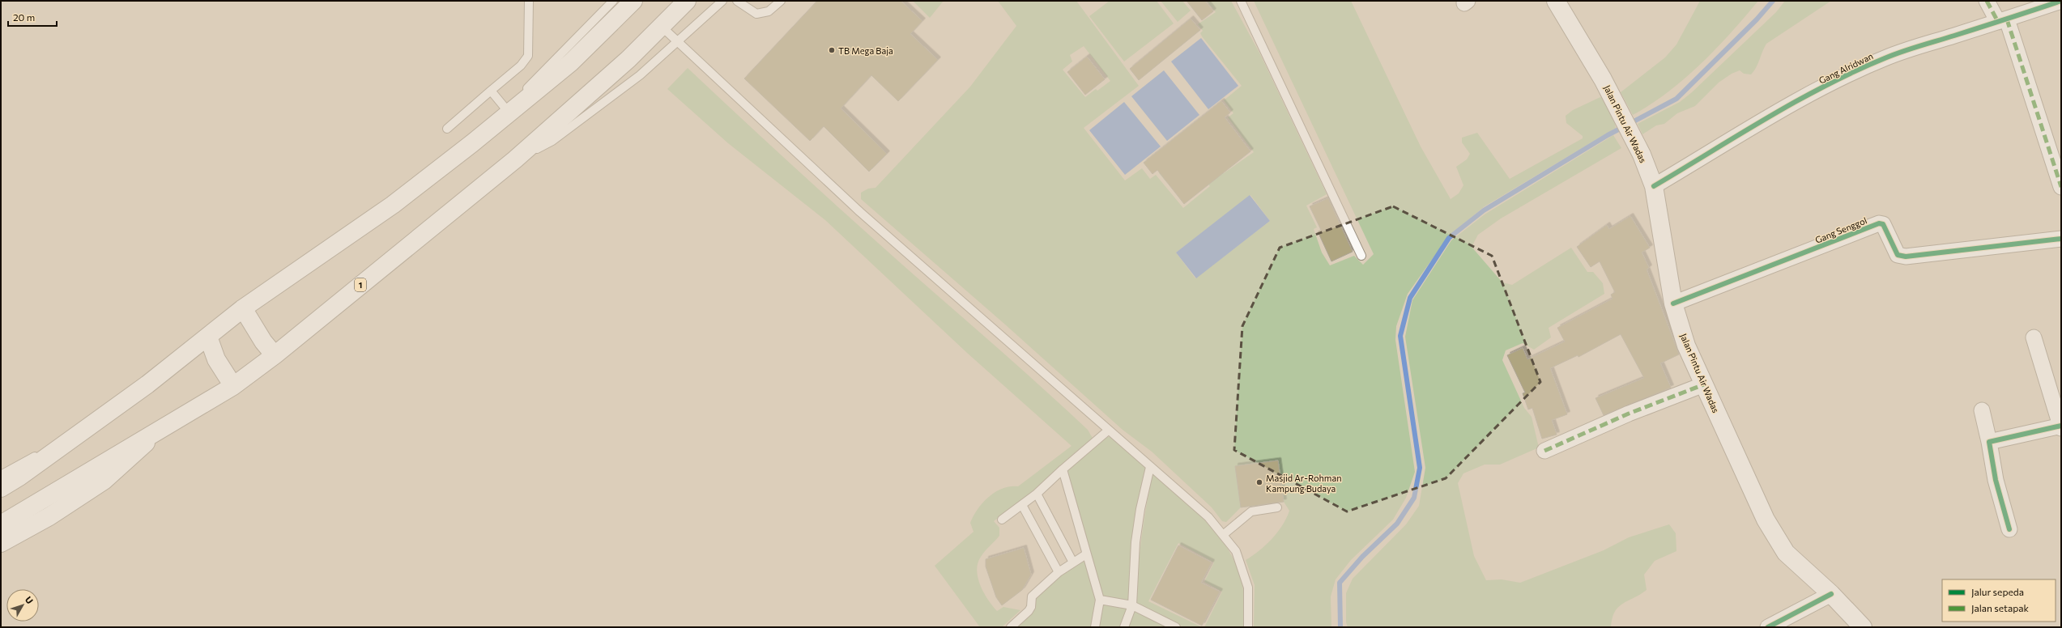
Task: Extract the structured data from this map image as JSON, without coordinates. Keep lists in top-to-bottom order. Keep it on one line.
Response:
{"streets":{"main road":["Jalan Pintu Air Wadas","1"],"street":["Gang Alridwan","Gang Senggol"]},"crossings":[["Gang Alridwan","Jalan Pintu Air Wadas"],["Jalan Pintu Air Wadas","Gang Senggol"]],"places":["TB Mega Baja","Masjid Ar-Rohman Kampung Budaya"],"legend":["Jalur sepeda","Jalan setapak"],"scale_bar":"20 m","north":"top right"}
